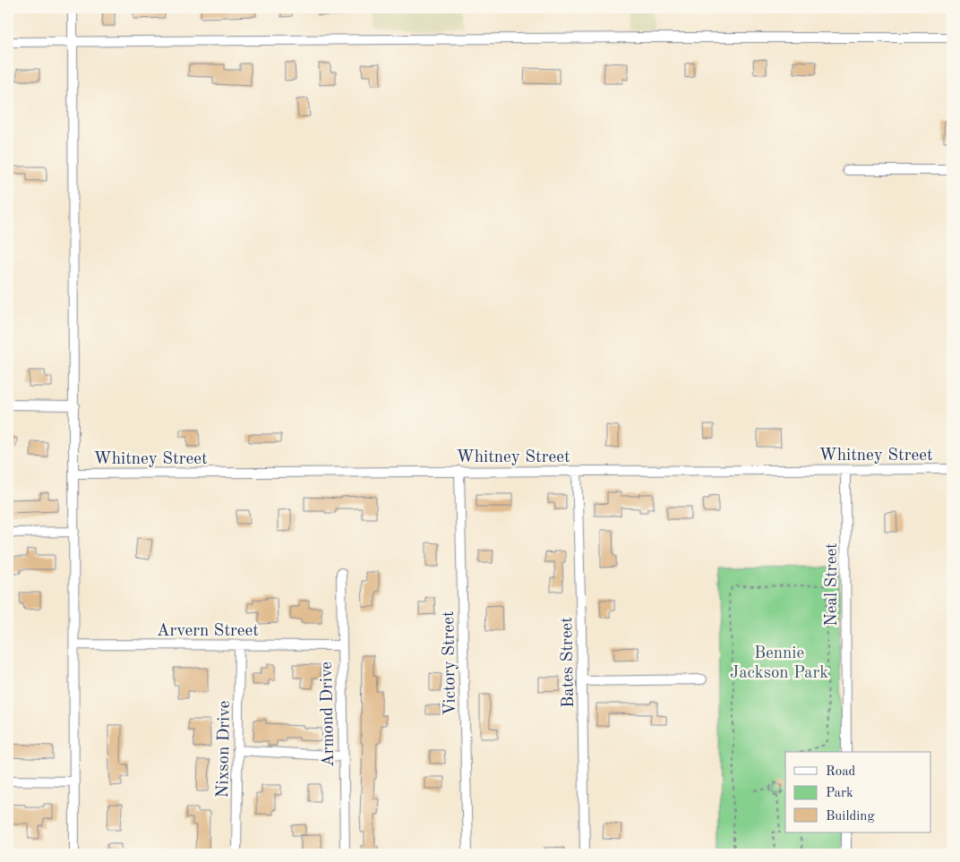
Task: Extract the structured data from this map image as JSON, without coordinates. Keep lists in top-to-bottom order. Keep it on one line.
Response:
{"streets":{"street":["Whitney Street","Neal Street","Arvern Street","Bates Street","Victory Street","Armond Drive","Nixson Drive"]},"crossings":[["Whitney Street","Neal Street"],["Whitney Street","Bates Street"],["Whitney Street","Victory Street"],["Arvern Street","Armond Drive"],["Arvern Street","Nixson Drive"]],"parks":["Bennie Jackson Park"],"legend":["Road","Park","Building"]}
